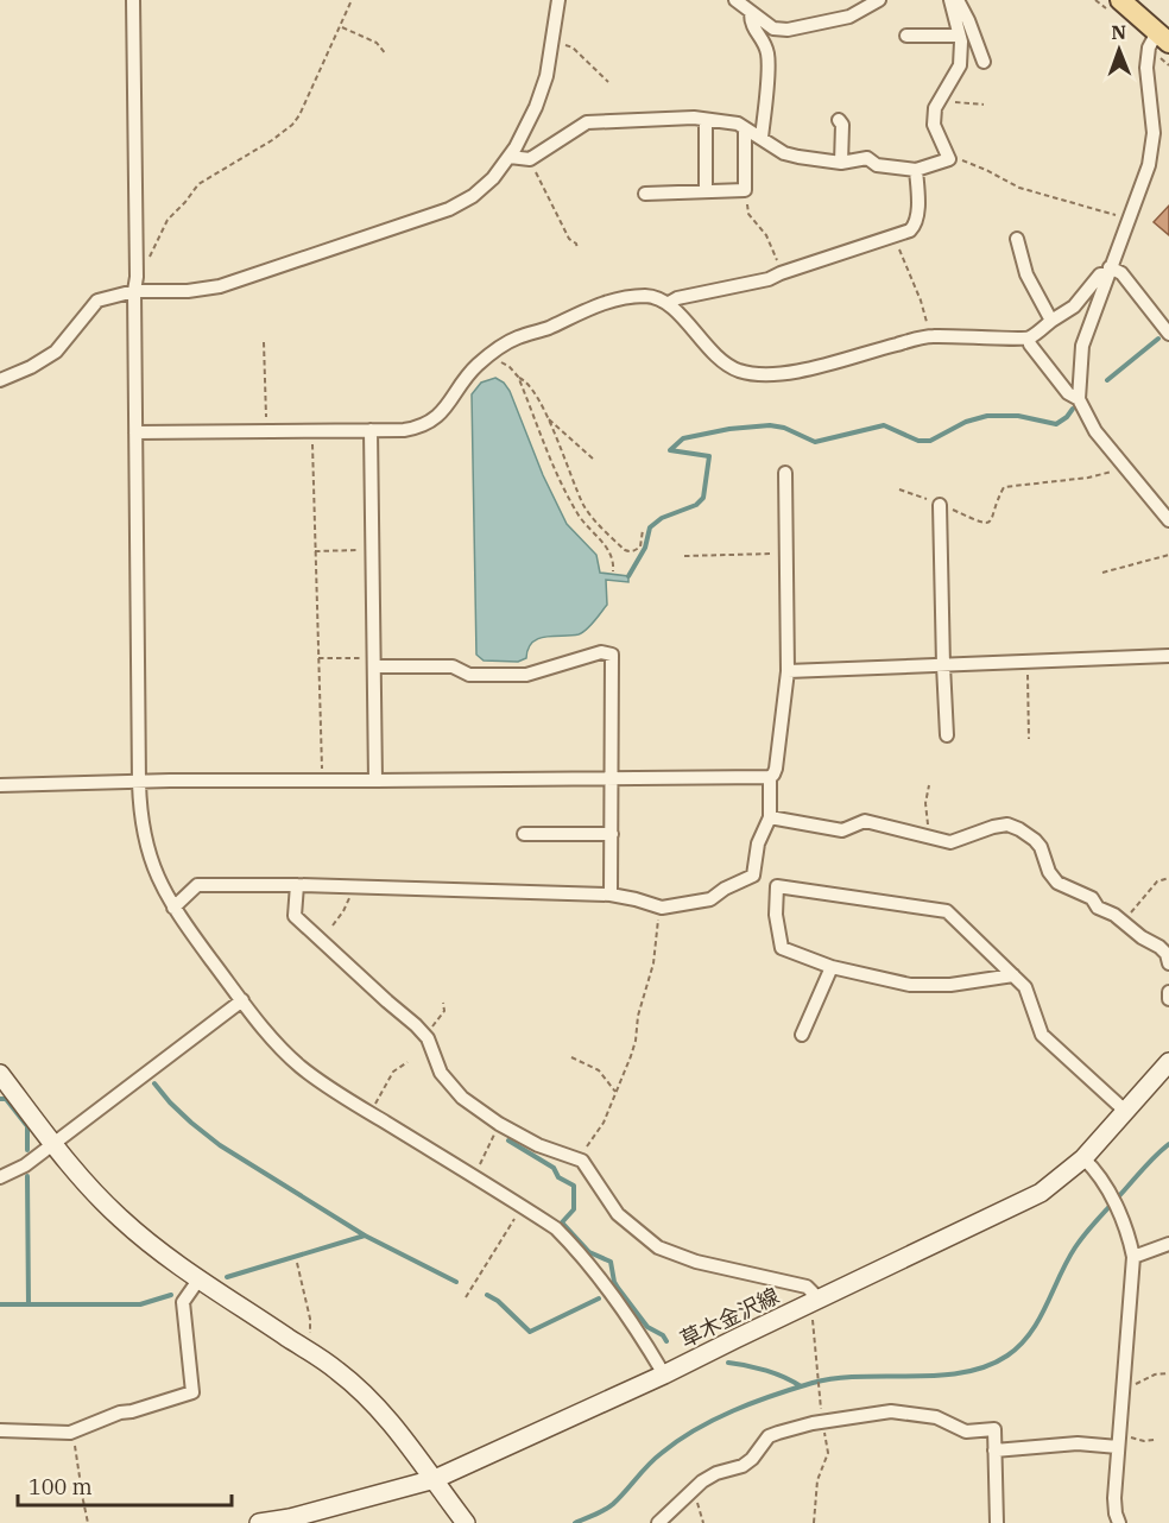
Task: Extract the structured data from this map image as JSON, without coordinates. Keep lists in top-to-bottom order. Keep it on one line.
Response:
{"streets":{"main road":["草木金沢線"]},"scale_bar":"100 m","north":"top"}
